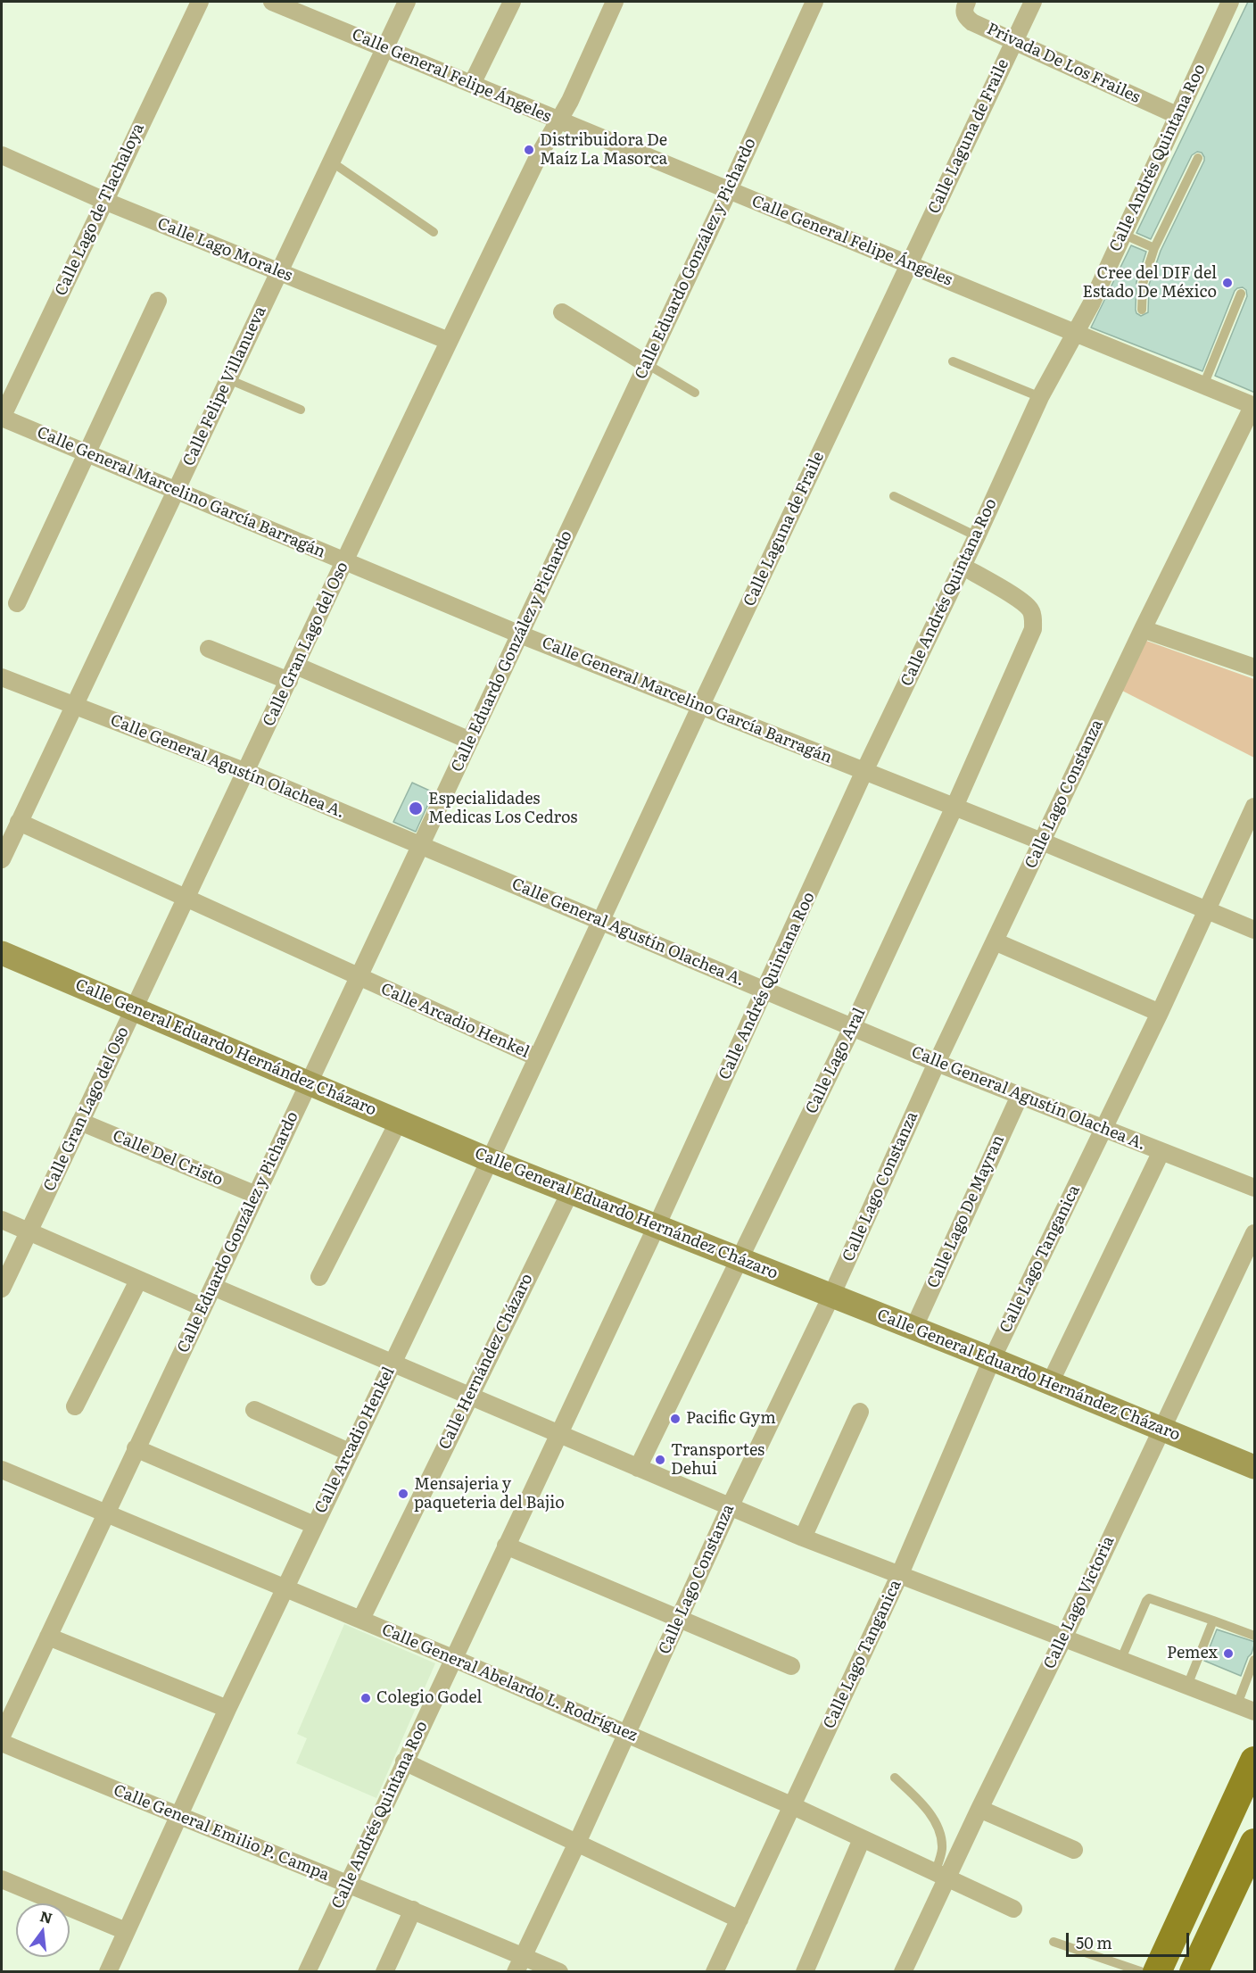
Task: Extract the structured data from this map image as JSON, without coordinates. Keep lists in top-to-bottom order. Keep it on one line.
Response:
{"streets":{"main road":["Calle General Eduardo Hernández Cházaro"],"street":["Privada De Los Frailes","Calle General Felipe Ángeles","Calle Laguna de Fraile","Calle Andrés Quintana Roo","Calle Lago de Tlachaloya","Calle Lago Morales","Calle Eduardo González y Pichardo","Calle Felipe Villanueva","Calle General Marcelino García Barragán","Calle Gran Lago del Oso","Calle General Agustín Olachea A.","Calle Lago Constanza","Calle Arcadio Henkel","Calle Lago Aral","Calle Del Cristo","Calle Lago De Mayran","Calle Lago Tanganica","Calle Hernández Cházaro","Calle Lago Victoria","Calle General Abelardo L. Rodríguez","Calle General Emilio P. Campa"]},"crossings":[["Privada De Los Frailes","Calle Laguna de Fraile"],["Privada De Los Frailes","Calle Andrés Quintana Roo"],["Calle General Felipe Ángeles","Calle Laguna de Fraile"],["Calle General Felipe Ángeles","Calle Andrés Quintana Roo"],["Calle General Felipe Ángeles","Calle Eduardo González y Pichardo"],["Calle General Felipe Ángeles","Calle Felipe Villanueva"],["Calle General Felipe Ángeles","Calle Gran Lago del Oso"],["Calle General Felipe Ángeles","Calle Lago Constanza"],["Calle Laguna de Fraile","Calle General Marcelino García Barragán"],["Calle Laguna de Fraile","Calle General Agustín Olachea A."],["Calle Laguna de Fraile","Calle Arcadio Henkel"],["Calle Andrés Quintana Roo","Calle General Marcelino García Barragán"],["Calle Andrés Quintana Roo","Calle General Agustín Olachea A."],["Calle Andrés Quintana Roo","Calle General Eduardo Hernández Cházaro"],["Calle Andrés Quintana Roo","Calle Lago Aral"],["Calle Andrés Quintana Roo","Calle General Abelardo L. Rodríguez"],["Calle Andrés Quintana Roo","Calle General Emilio P. Campa"],["Calle Lago de Tlachaloya","Calle Lago Morales"],["Calle Lago de Tlachaloya","Calle General Marcelino García Barragán"],["Calle Lago Morales","Calle Felipe Villanueva"],["Calle Lago Morales","Calle Gran Lago del Oso"],["Calle Eduardo González y Pichardo","Calle General Marcelino García Barragán"],["Calle Eduardo González y Pichardo","Calle General Agustín Olachea A."],["Calle Eduardo González y Pichardo","Calle Arcadio Henkel"],["Calle Eduardo González y Pichardo","Calle General Eduardo Hernández Cházaro"],["Calle Eduardo González y Pichardo","Calle Del Cristo"],["Calle Eduardo González y Pichardo","Calle General Abelardo L. Rodríguez"],["Calle Felipe Villanueva","Calle General Marcelino García Barragán"],["Calle Felipe Villanueva","Calle General Agustín Olachea A."],["Calle Felipe Villanueva","Calle Arcadio Henkel"],["Calle General Marcelino García Barragán","Calle Gran Lago del Oso"],["Calle General Marcelino García Barragán","Calle Lago Constanza"],["Calle General Marcelino García Barragán","Calle Lago Aral"],["Calle General Marcelino García Barragán","Calle Lago Tanganica"],["Calle Gran Lago del Oso","Calle General Agustín Olachea A."],["Calle Gran Lago del Oso","Calle Arcadio Henkel"],["Calle Gran Lago del Oso","Calle General Eduardo Hernández Cházaro"],["Calle Gran Lago del Oso","Calle Del Cristo"],["Calle General Agustín Olachea A.","Calle Lago Constanza"],["Calle General Agustín Olachea A.","Calle Lago Aral"],["Calle General Agustín Olachea A.","Calle Lago De Mayran"],["Calle General Agustín Olachea A.","Calle Lago Tanganica"],["Calle Lago Constanza","Calle General Eduardo Hernández Cházaro"],["Calle Lago Constanza","Calle General Abelardo L. Rodríguez"],["Calle Lago Constanza","Calle General Emilio P. Campa"],["Calle Arcadio Henkel","Calle General Eduardo Hernández Cházaro"],["Calle Arcadio Henkel","Calle General Abelardo L. Rodríguez"],["Calle Arcadio Henkel","Calle General Emilio P. Campa"],["Calle General Eduardo Hernández Cházaro","Calle Lago Aral"],["Calle General Eduardo Hernández Cházaro","Calle Lago De Mayran"],["Calle General Eduardo Hernández Cházaro","Calle Lago Tanganica"],["Calle General Eduardo Hernández Cházaro","Calle Hernández Cházaro"],["Calle General Eduardo Hernández Cházaro","Calle Lago Victoria"],["Calle Lago Tanganica","Calle General Abelardo L. Rodríguez"],["Calle Hernández Cházaro","Calle General Abelardo L. Rodríguez"],["Calle Lago Victoria","Calle General Abelardo L. Rodríguez"]],"places":["Distribuidora De Maíz La Masorca","Cree del DIF del Estado De México","Especialidades Medicas Los Cedros","Pacific Gym","Transportes Dehui","Mensajeria y paqueteria del Bajio","Pemex","Colegio Godel"],"scale_bar":"50 m","north":"top"}
